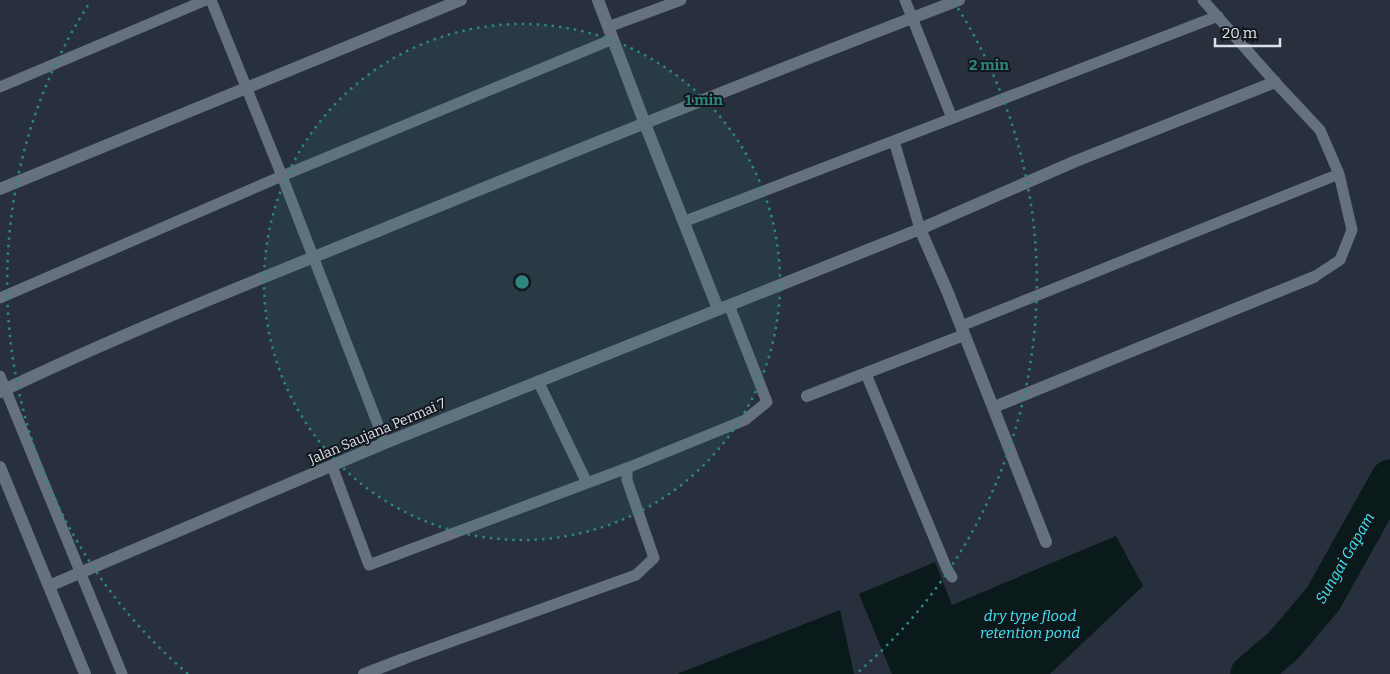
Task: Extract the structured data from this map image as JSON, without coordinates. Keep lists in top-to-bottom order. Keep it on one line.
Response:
{"streets":{"street":["Jalan Saujana Permai 7"]},"water":["Sungai Gapam","dry type flood retention pond"],"scale_bar":"20 m","rings":["2 min","1 min"]}
